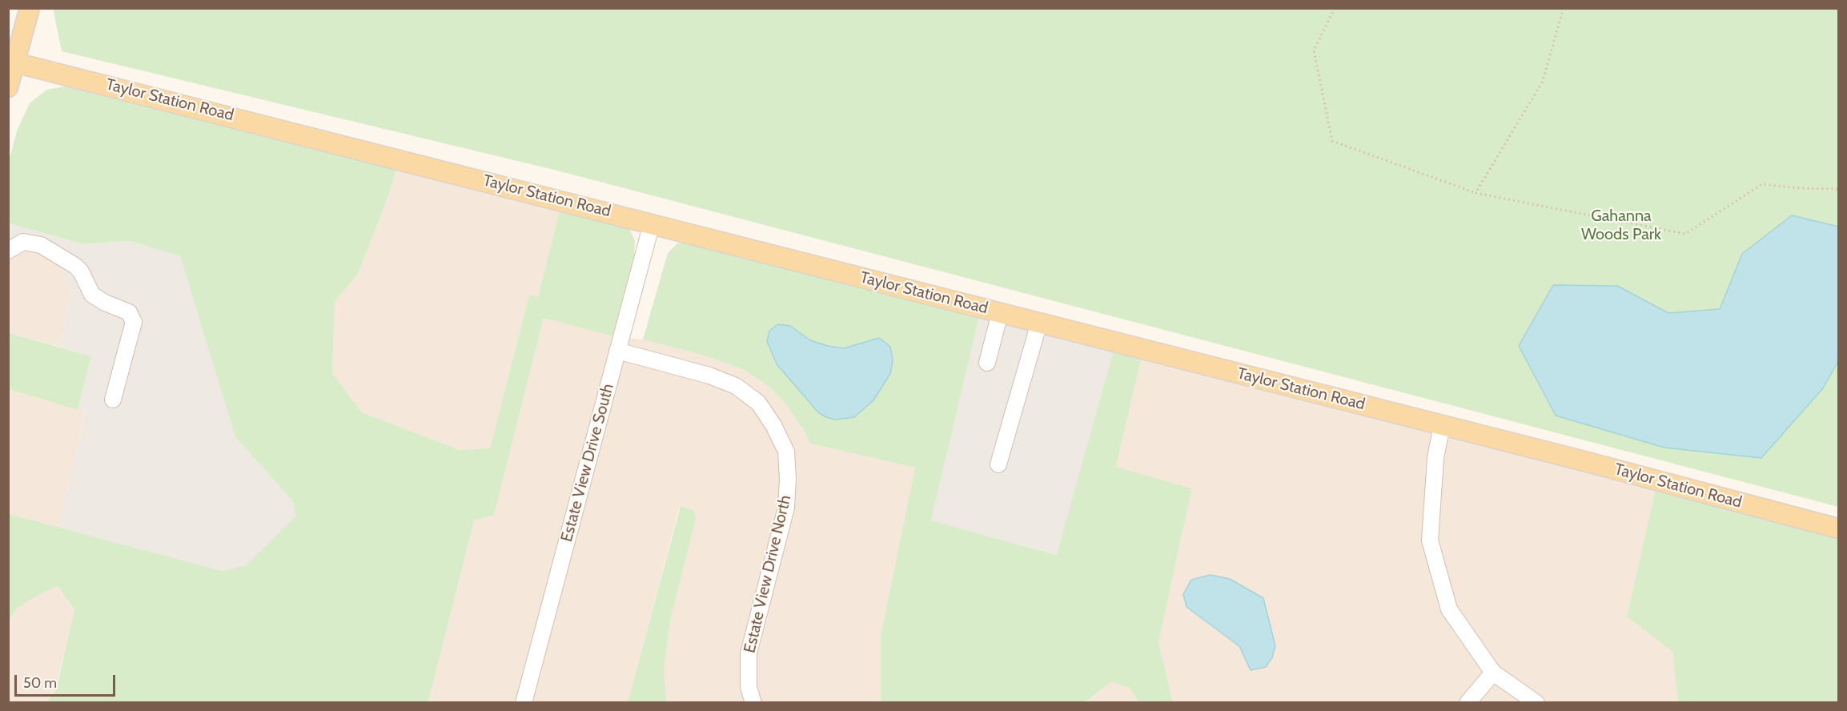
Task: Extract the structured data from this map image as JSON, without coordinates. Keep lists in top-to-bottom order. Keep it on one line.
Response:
{"streets":{"main road":["Taylor Station Road"],"street":["Estate View Drive South","Estate View Drive North"]},"crossings":[["Taylor Station Road","Estate View Drive South"],["Estate View Drive South","Estate View Drive North"]],"parks":["Gahanna Woods Park"],"scale_bar":"50 m"}
